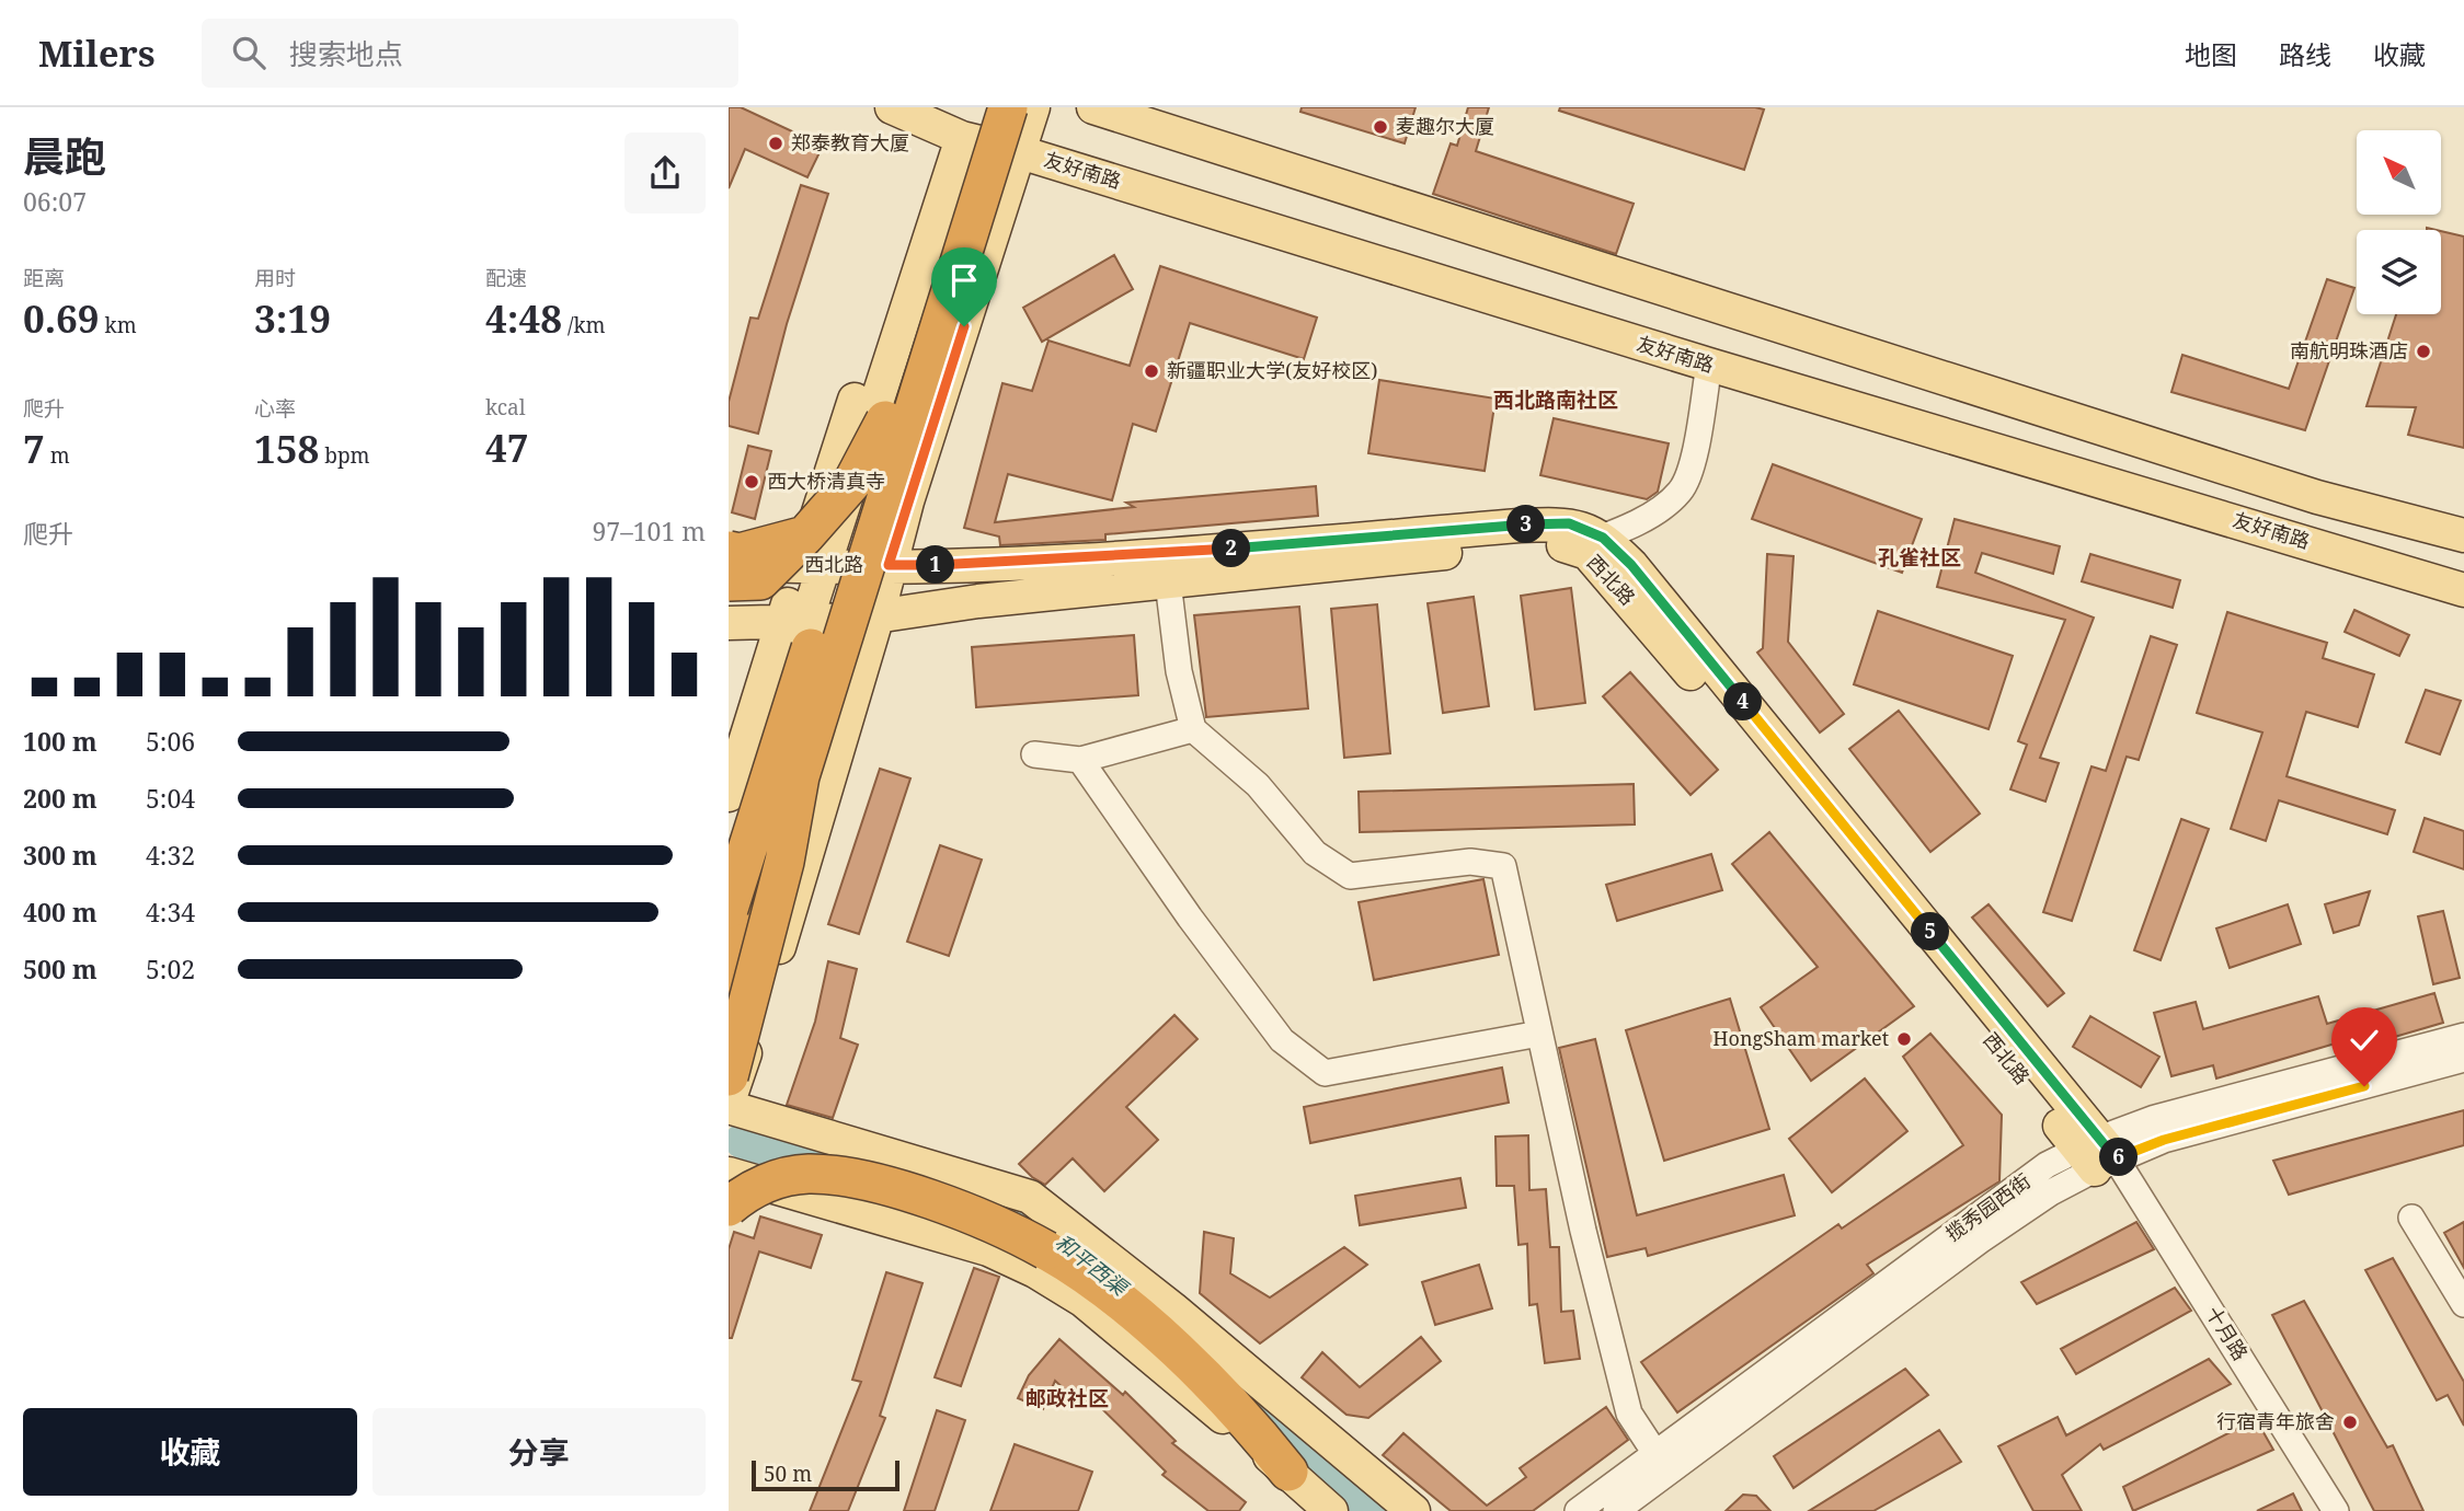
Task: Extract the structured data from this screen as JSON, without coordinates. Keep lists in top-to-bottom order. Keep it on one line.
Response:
{"streets":{"main road":["友好南路","西北路"],"street":["揽秀园西街","十月路"]},"crossings":[["西北路","揽秀园西街"],["西北路","十月路"],["揽秀园西街","十月路"]],"districts":["西北路南社区","孔雀社区","邮政社区"],"water":["和平西渠"],"places":["麦趣尔大厦","郑泰教育大厦","南航明珠酒店","新疆职业大学(友好校区)","西大桥清真寺","HongSham market","行宿青年旅舍"],"scale_bar":"50 m","north":"top left","page":{"header":"Milers","search":"搜索地点","nav":["地图","路线","收藏"],"heading":["晨跑","06:07"],"stats":[["距离","0.69 km"],["用时","3:19"],["配速","4:48 /km"],["爬升","7 m"],["心率","158 bpm"],["kcal","47"]],"chart":["爬升","97–101 m"],"pins":["3","2","1","4","5","6"],"list":[{"name":"100 m","note":"5:06"},{"name":"200 m","note":"5:04"},{"name":"300 m","note":"4:32"},{"name":"400 m","note":"4:34"},{"name":"500 m","note":"5:02"}],"buttons":["收藏","分享"],"scale":"50 m"}}
